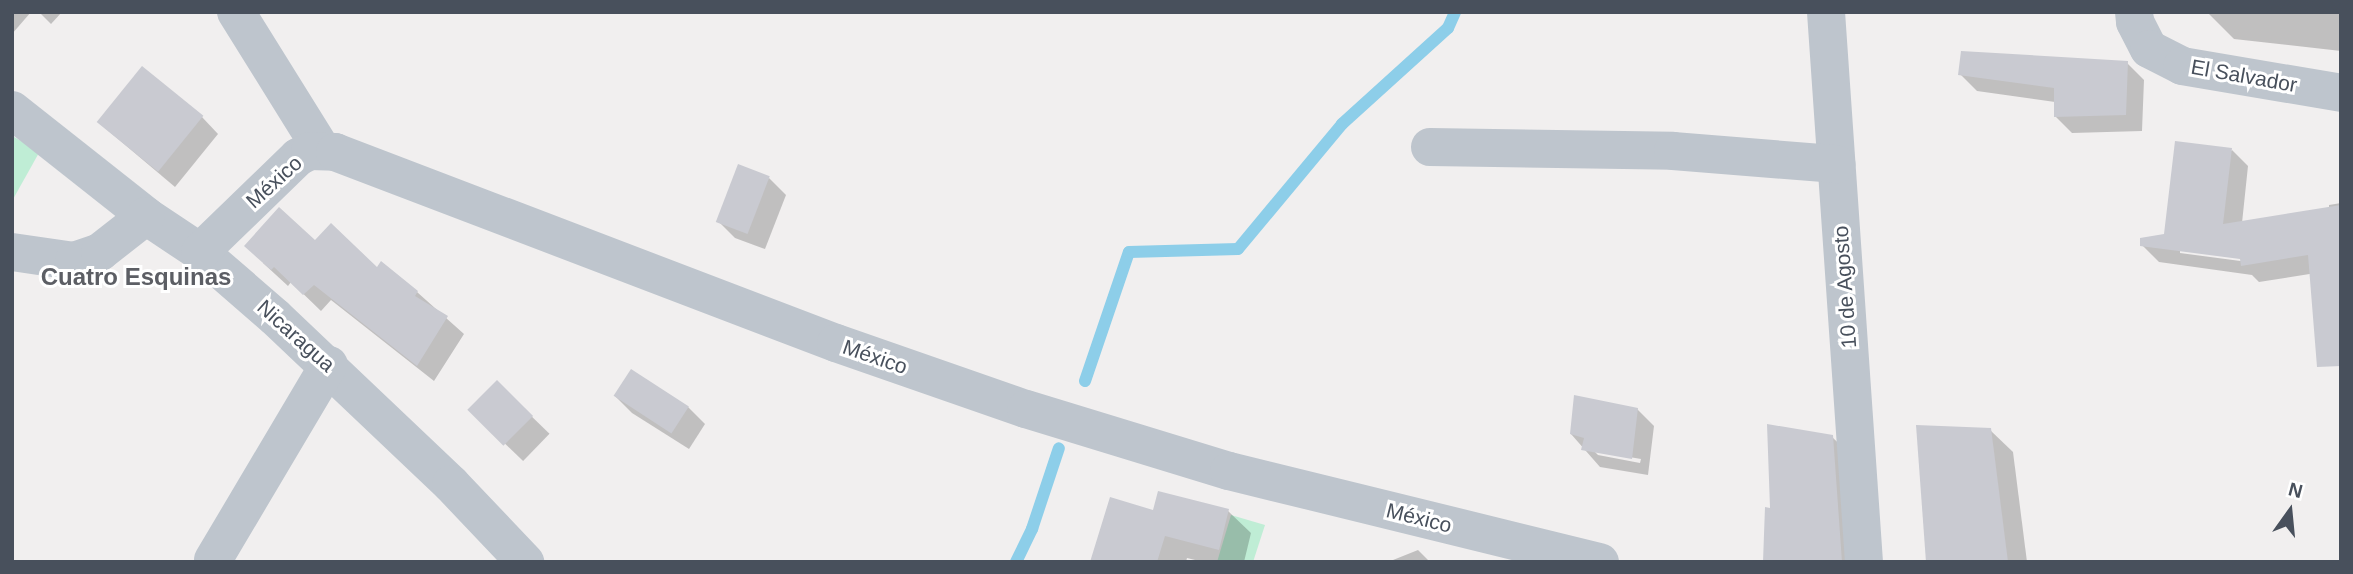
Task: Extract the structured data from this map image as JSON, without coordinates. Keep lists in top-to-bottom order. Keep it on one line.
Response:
{"streets":{"street":["El Salvador","México","10 de Agosto","Nicaragua"]},"crossings":[["México","Nicaragua"]],"districts":["Cuatro Esquinas"],"north":"top"}
